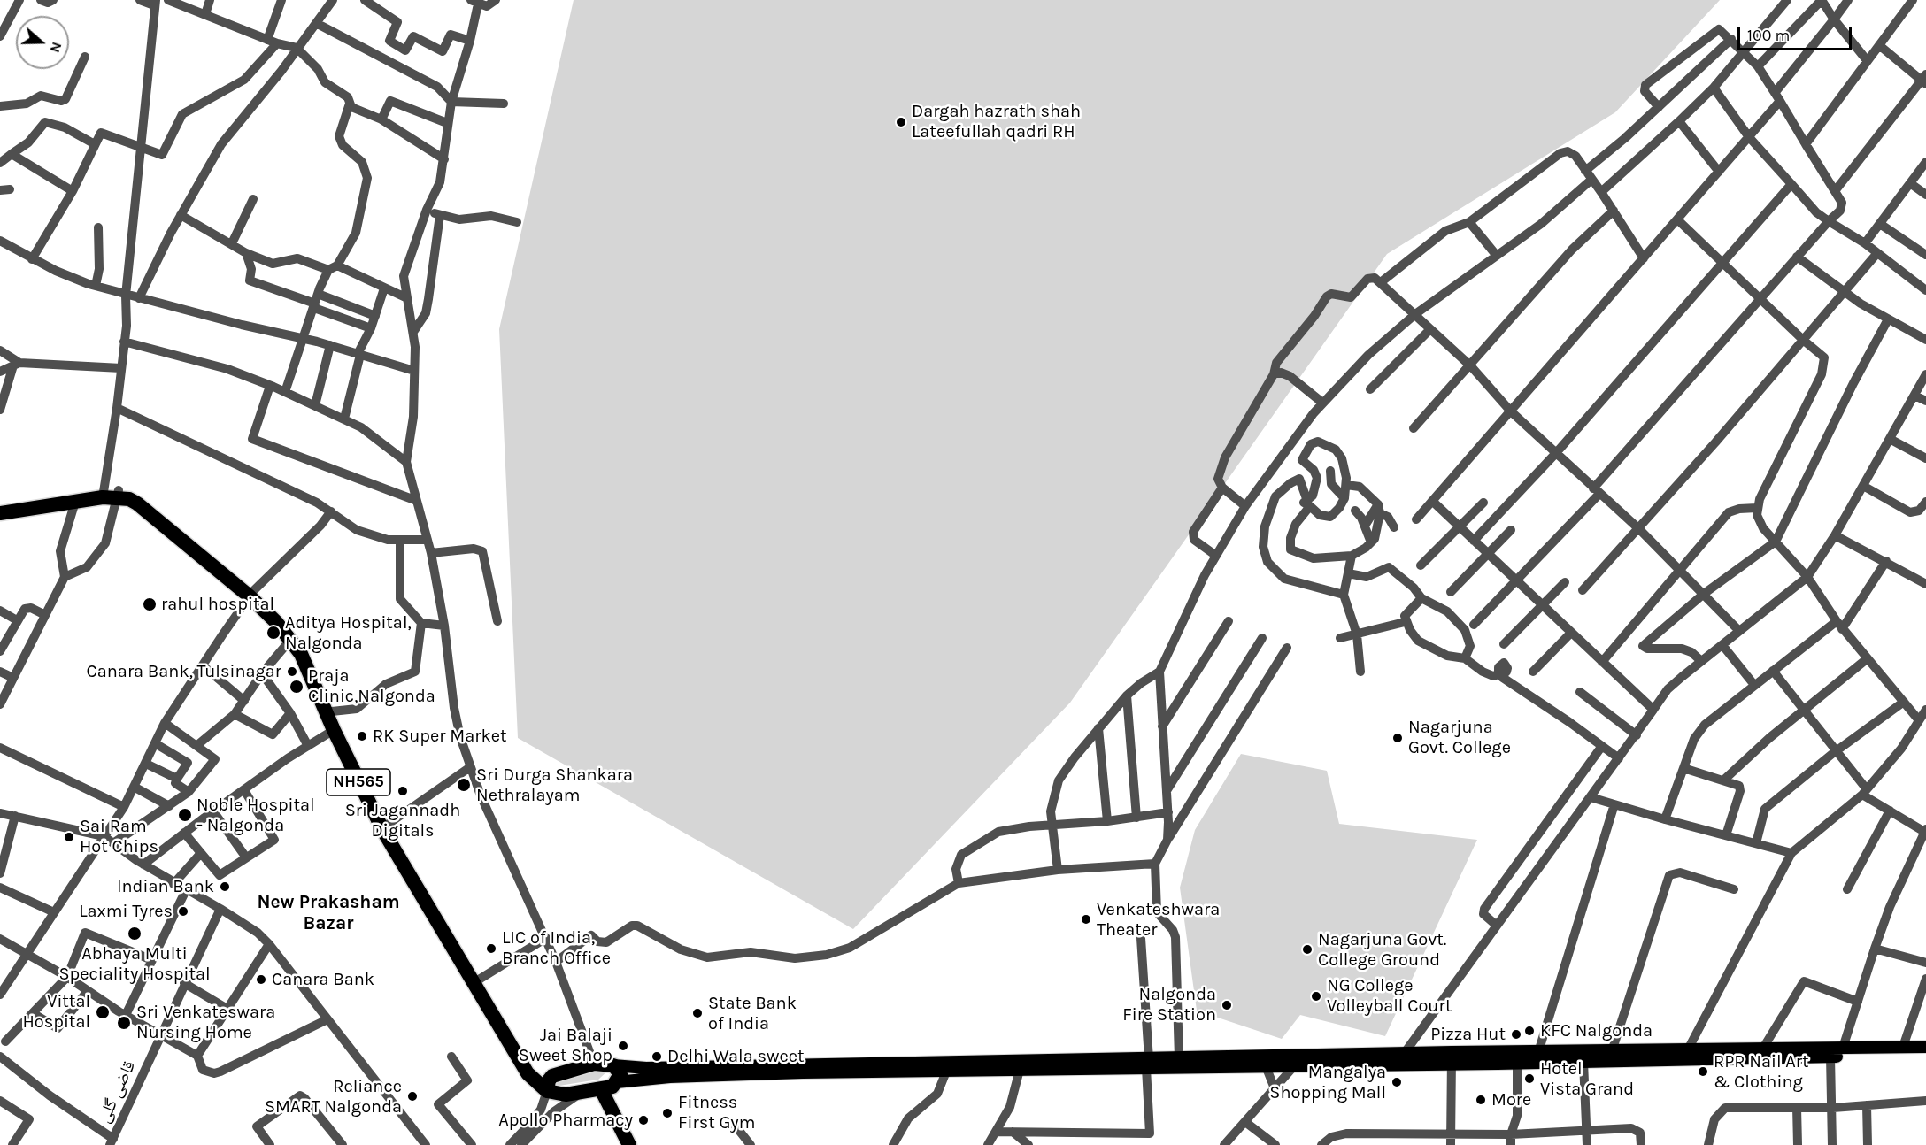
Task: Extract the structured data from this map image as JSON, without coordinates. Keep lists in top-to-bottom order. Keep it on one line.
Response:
{"streets":{"highway":["NH565"],"street":["قاضی گلی"]},"districts":["New Prakasham Bazar"],"places":["Dargah hazrath shah Lateefullah qadri RH","rahul hospital","Aditya Hospital, Nalgonda","Canara Bank, Tulsinagar","Praja Clinic,Nalgonda","RK Super Market","Nagarjuna Govt. College","Sri Durga Shankara Nethralayam","Sri Jagannadh Digitals","Noble Hospital - Nalgonda","Sai Ram Hot Chips","Indian Bank","Laxmi Tyres","Venkateshwara Theater","Abhaya Multi Speciality Hospital","LIC of India, Branch Office","Nagarjuna Govt. College Ground","Canara Bank","NG College Volleyball Court","Nalgonda Fire Station","Vittal Hospital","State Bank of India","Sri Venkateswara Nursing Home","KFC Nalgonda","Pizza Hut","Jai Balaji Sweet Shop","Delhi Wala sweet","RPR Nail Art & Clothing","Hotel Vista Grand","Mangalya Shopping Mall","Reliance SMART Nalgonda","More","Fitness First Gym","Apollo Pharmacy"],"scale_bar":"100 m","north":"right"}
